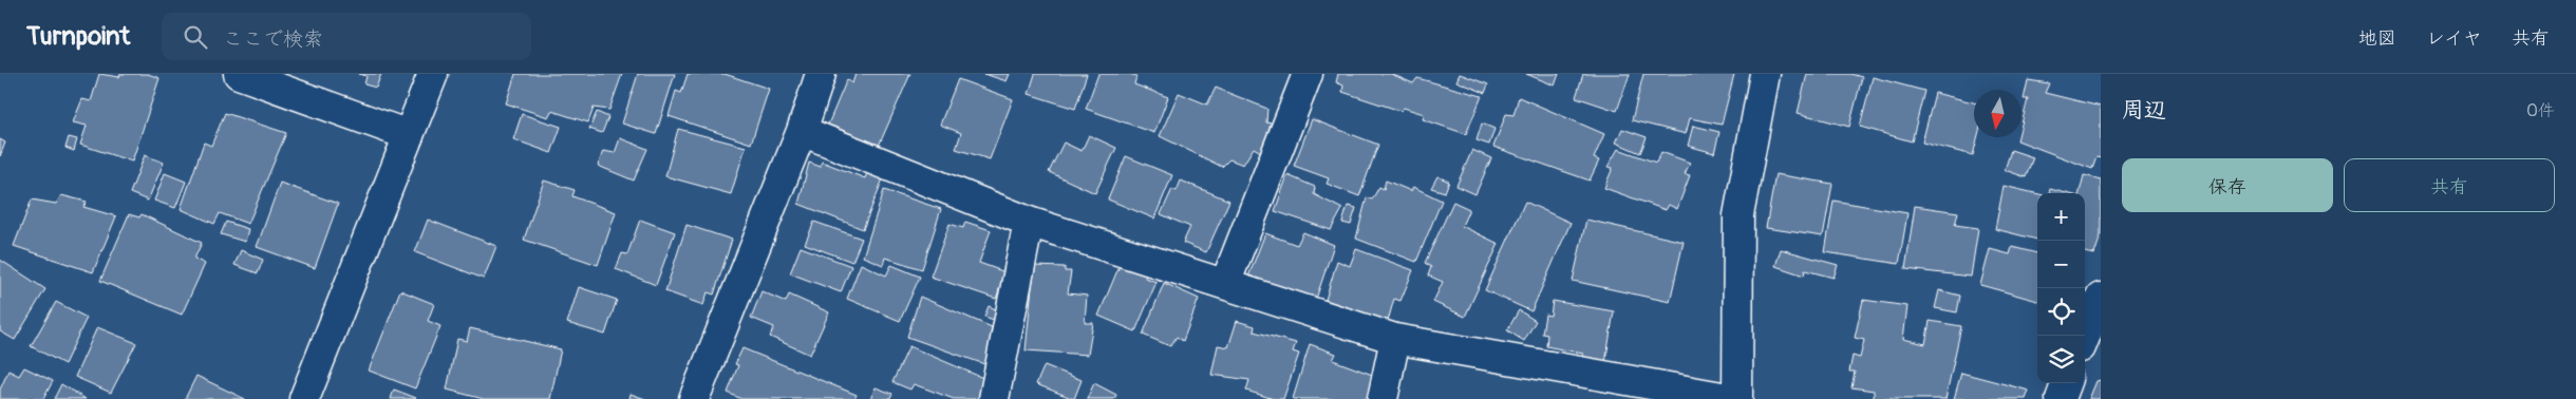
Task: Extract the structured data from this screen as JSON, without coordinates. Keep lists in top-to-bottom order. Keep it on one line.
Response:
{"north":"bottom","page":{"header":"Turnpoint","search":"ここで検索","nav":["地図","レイヤ","共有"],"heading":["周辺","0件"],"buttons":["保存","共有"],"map_buttons":["+","−"]}}
